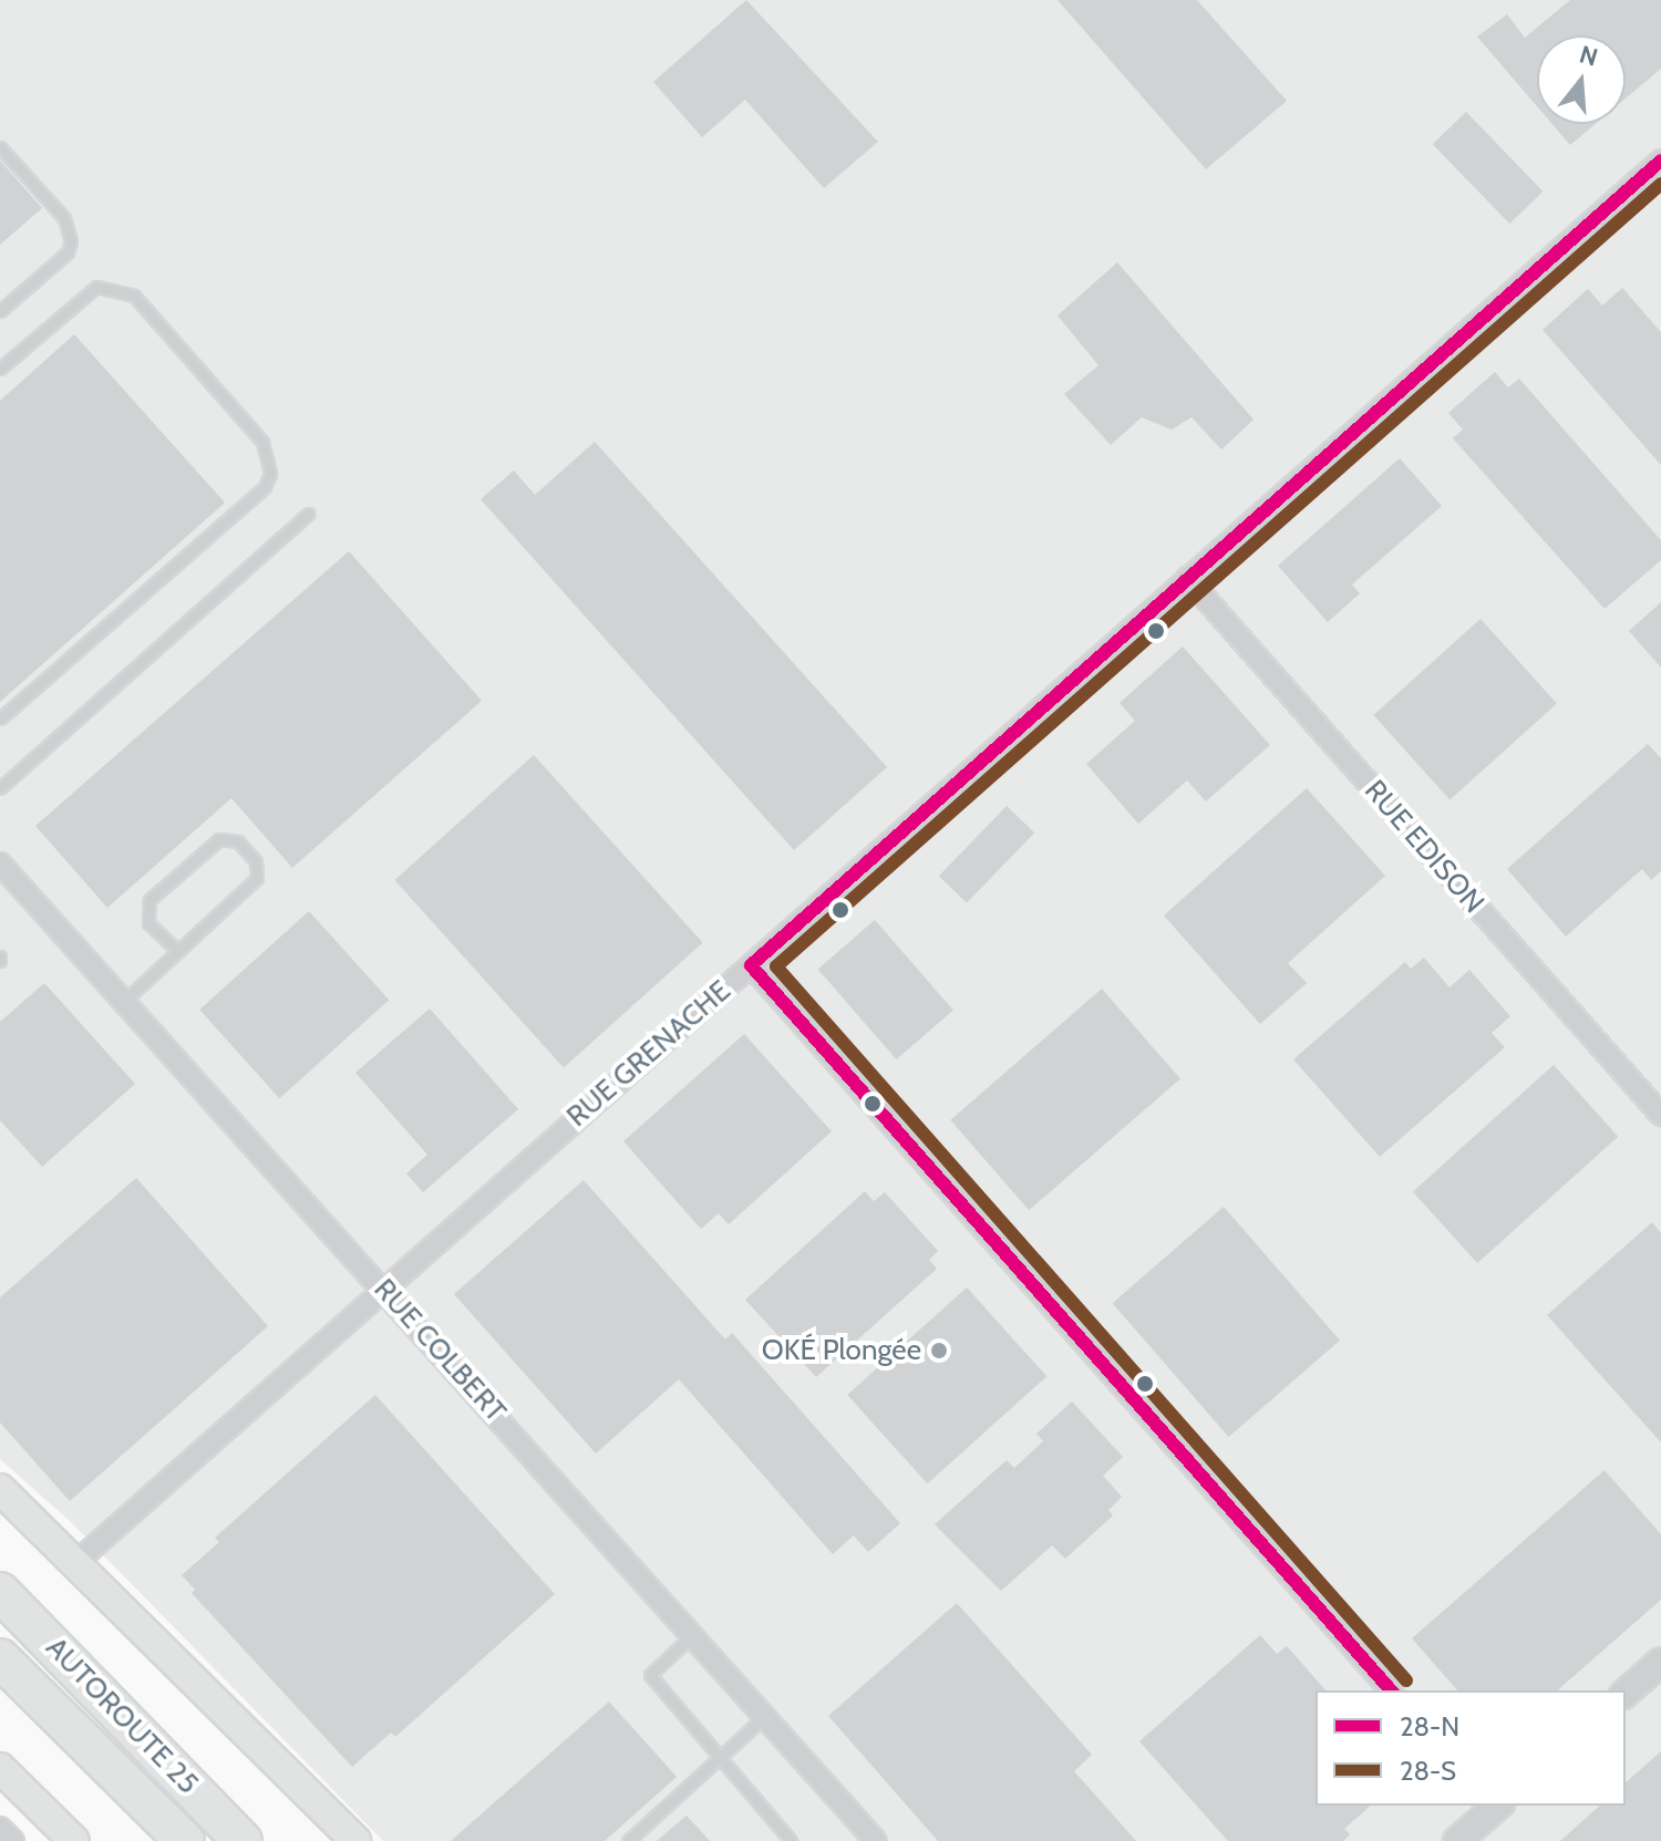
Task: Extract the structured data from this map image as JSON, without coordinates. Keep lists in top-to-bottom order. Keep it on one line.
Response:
{"streets":{"highway":["AUTOROUTE 25"],"street":["RUE EDISON","RUE GRENACHE","RUE COLBERT"]},"crossings":[["RUE EDISON","RUE GRENACHE"],["RUE GRENACHE","RUE COLBERT"]],"places":["OKÉ Plongée"],"lines":["transit line 28-N","transit line 28-S"],"legend":["28-N","28-S"],"north":"top"}
